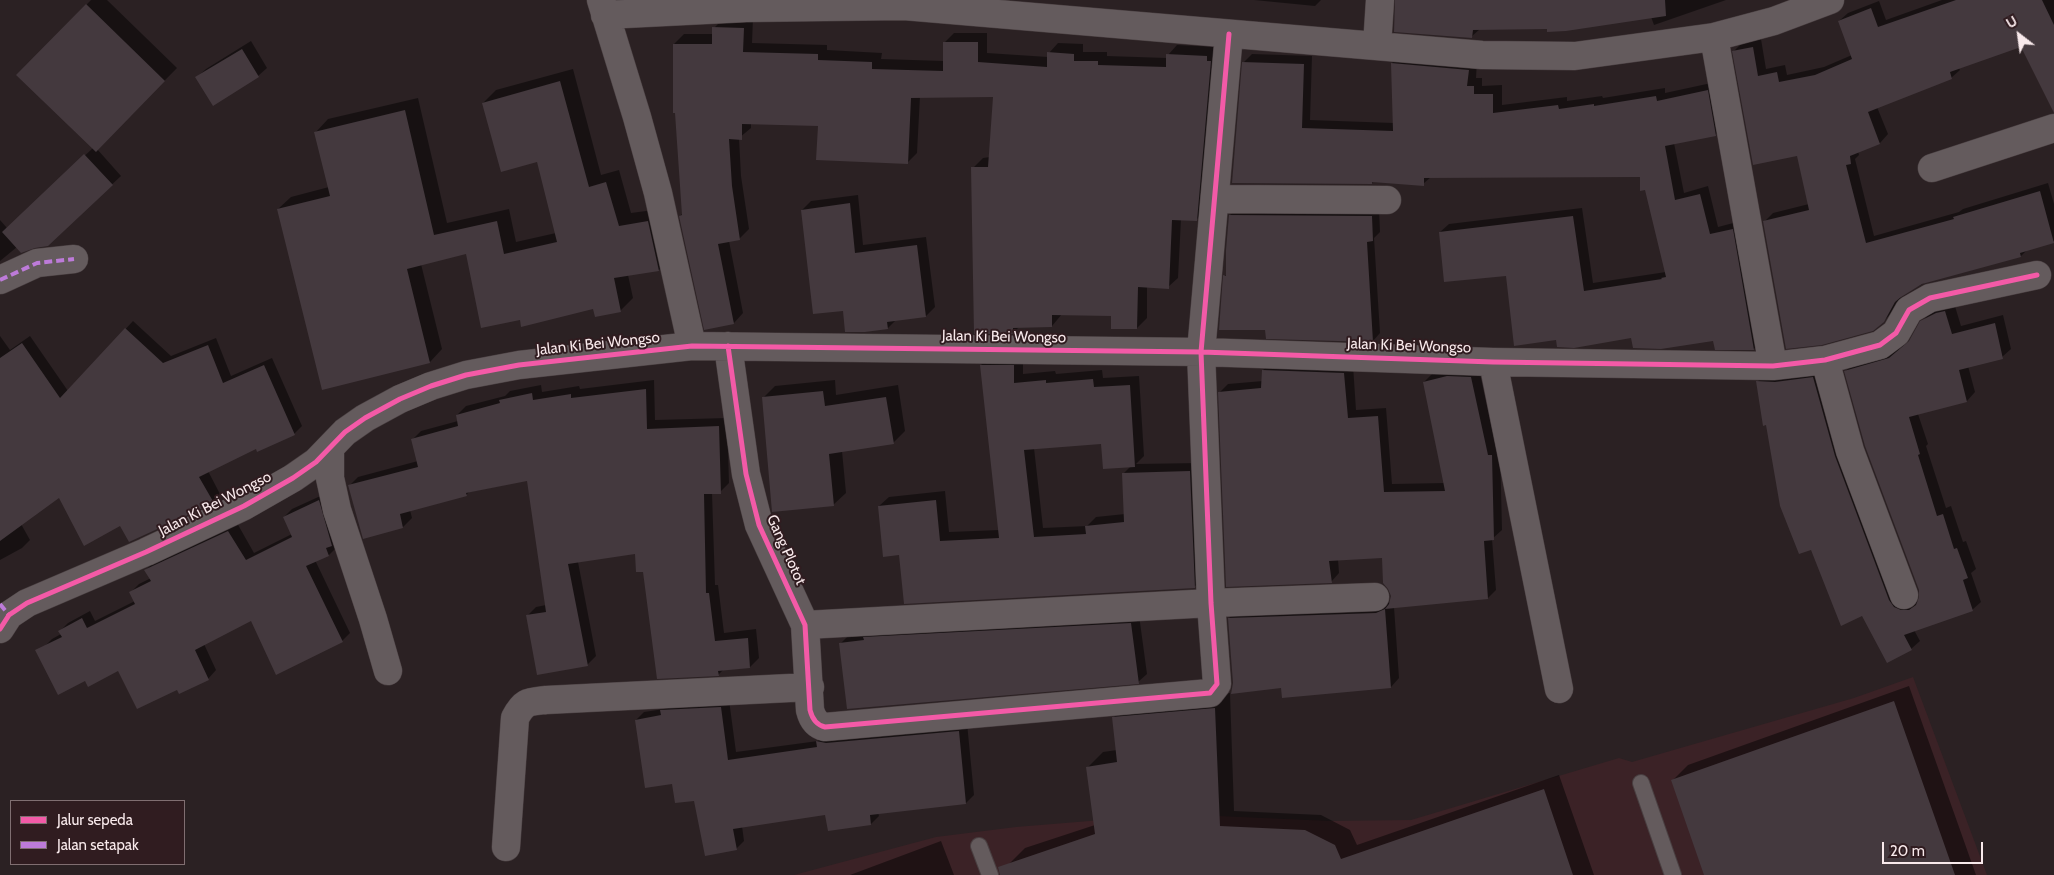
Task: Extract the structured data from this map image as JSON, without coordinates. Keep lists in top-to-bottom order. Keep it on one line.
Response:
{"streets":{"street":["Jalan Ki Bei Wongso","Gang Plotot"]},"crossings":[["Jalan Ki Bei Wongso","Gang Plotot"]],"legend":["Jalur sepeda","Jalan setapak"],"scale_bar":"20 m","north":"top left"}
